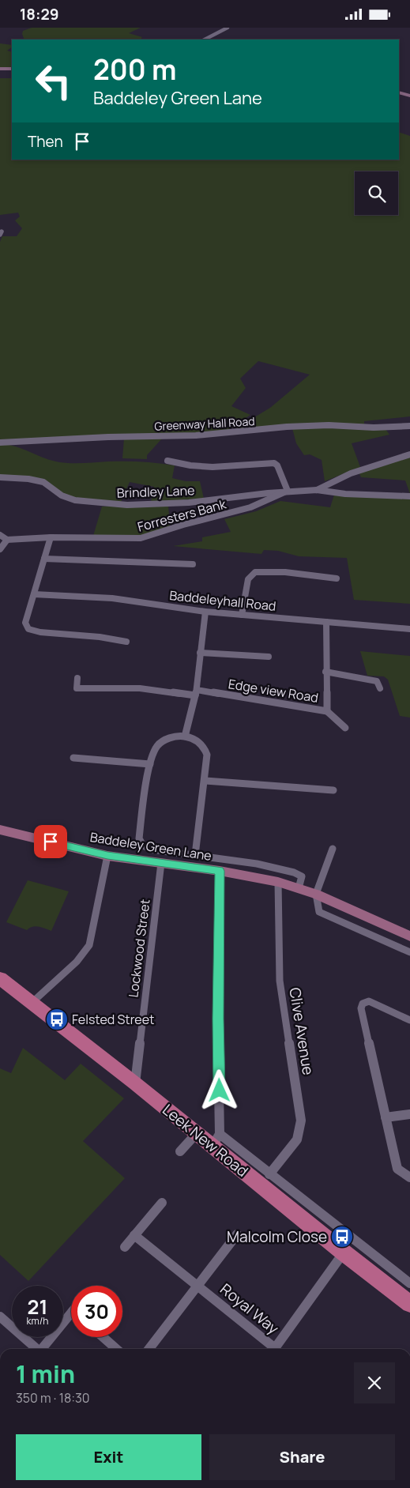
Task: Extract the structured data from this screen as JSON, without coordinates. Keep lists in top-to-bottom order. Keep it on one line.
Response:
{"streets":{"highway":["Leek New Road"],"main road":["Baddeley Green Lane"],"street":["Greenway Hall Road","Brindley Lane","Forresters Bank","Baddeleyhall Road","Edge view Road","Lockwood Street","Clive Avenue","Royal Way"]},"crossings":[["Brindley Lane","Forresters Bank"],["Baddeleyhall Road","Edge view Road"],["Baddeley Green Lane","Lockwood Street"],["Baddeley Green Lane","Clive Avenue"],["Lockwood Street","Leek New Road"],["Clive Avenue","Leek New Road"],["Leek New Road","Royal Way"]],"places":{"bus stop":["Felsted Street","Malcolm Close"]},"page":{"status":"18:29","turn":["200 m","Baddeley Green Lane"],"then":"Then","speed":"21 km/h","limit":"30","heading":["1 min","350 m · 18:30"],"buttons":["Exit","Share"]}}
